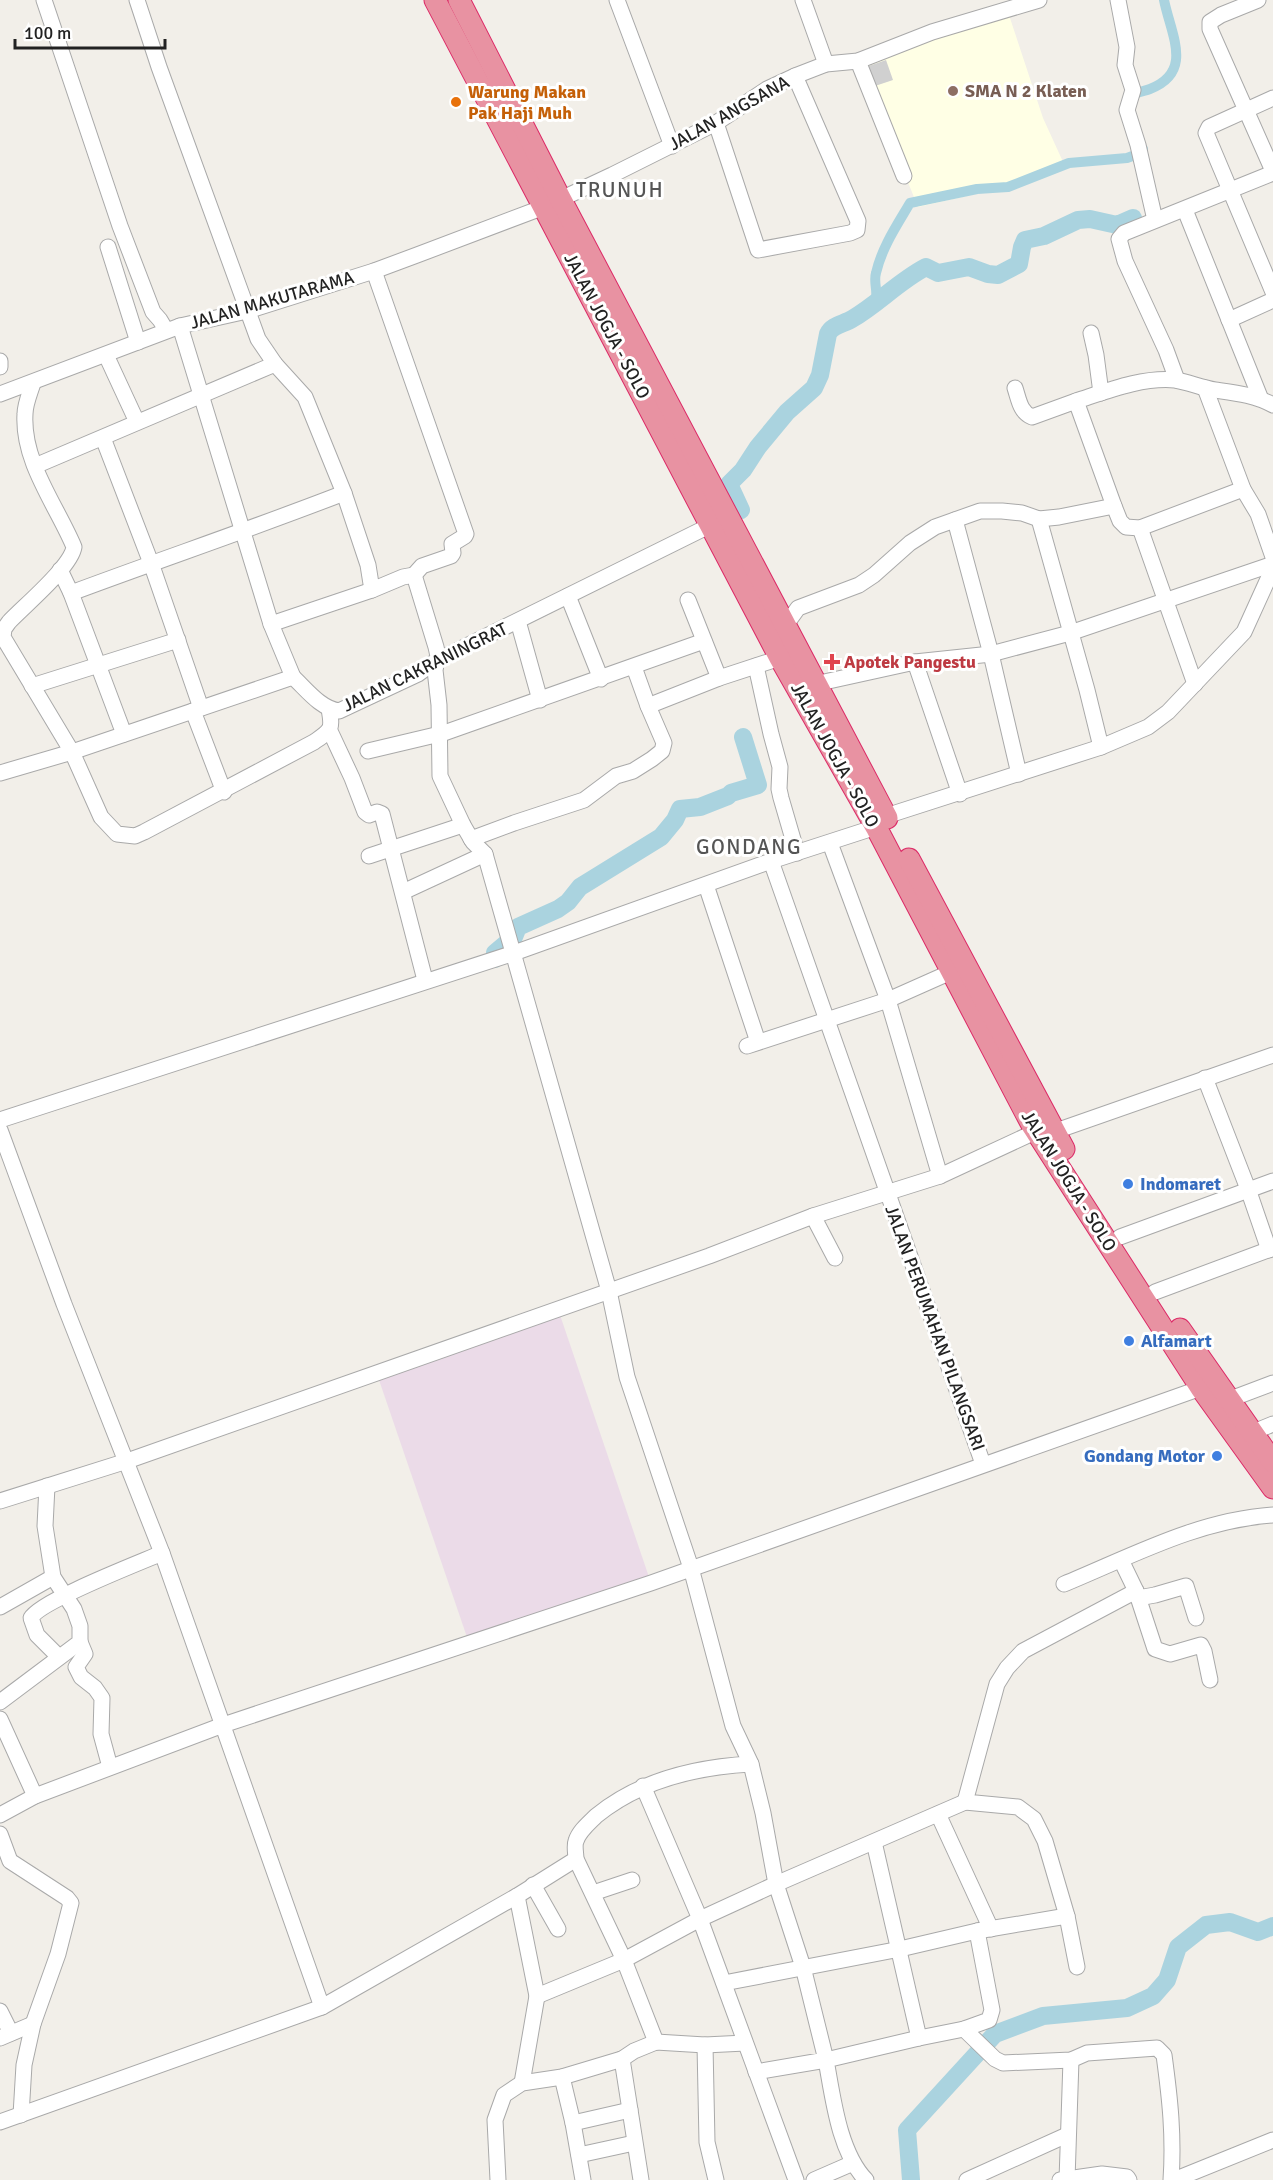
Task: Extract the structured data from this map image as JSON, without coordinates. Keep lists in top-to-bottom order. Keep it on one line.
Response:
{"streets":{"highway":["JALAN JOGJA - SOLO"],"street":["JALAN ANGSANA","JALAN MAKUTARAMA","JALAN CAKRANINGRAT","JALAN PERUMAHAN PILANGSARI"]},"crossings":[["JALAN ANGSANA","JALAN MAKUTARAMA"],["JALAN ANGSANA","JALAN JOGJA - SOLO"],["JALAN MAKUTARAMA","JALAN JOGJA - SOLO"],["JALAN JOGJA - SOLO","JALAN CAKRANINGRAT"]],"districts":["TRUNUH","GONDANG"],"places":{"other":["SMA N 2 Klaten","Warung Makan Pak Haji Muh","Indomaret","Alfamart","Gondang Motor"],"health":["Apotek Pangestu"]},"scale_bar":"100 m"}
